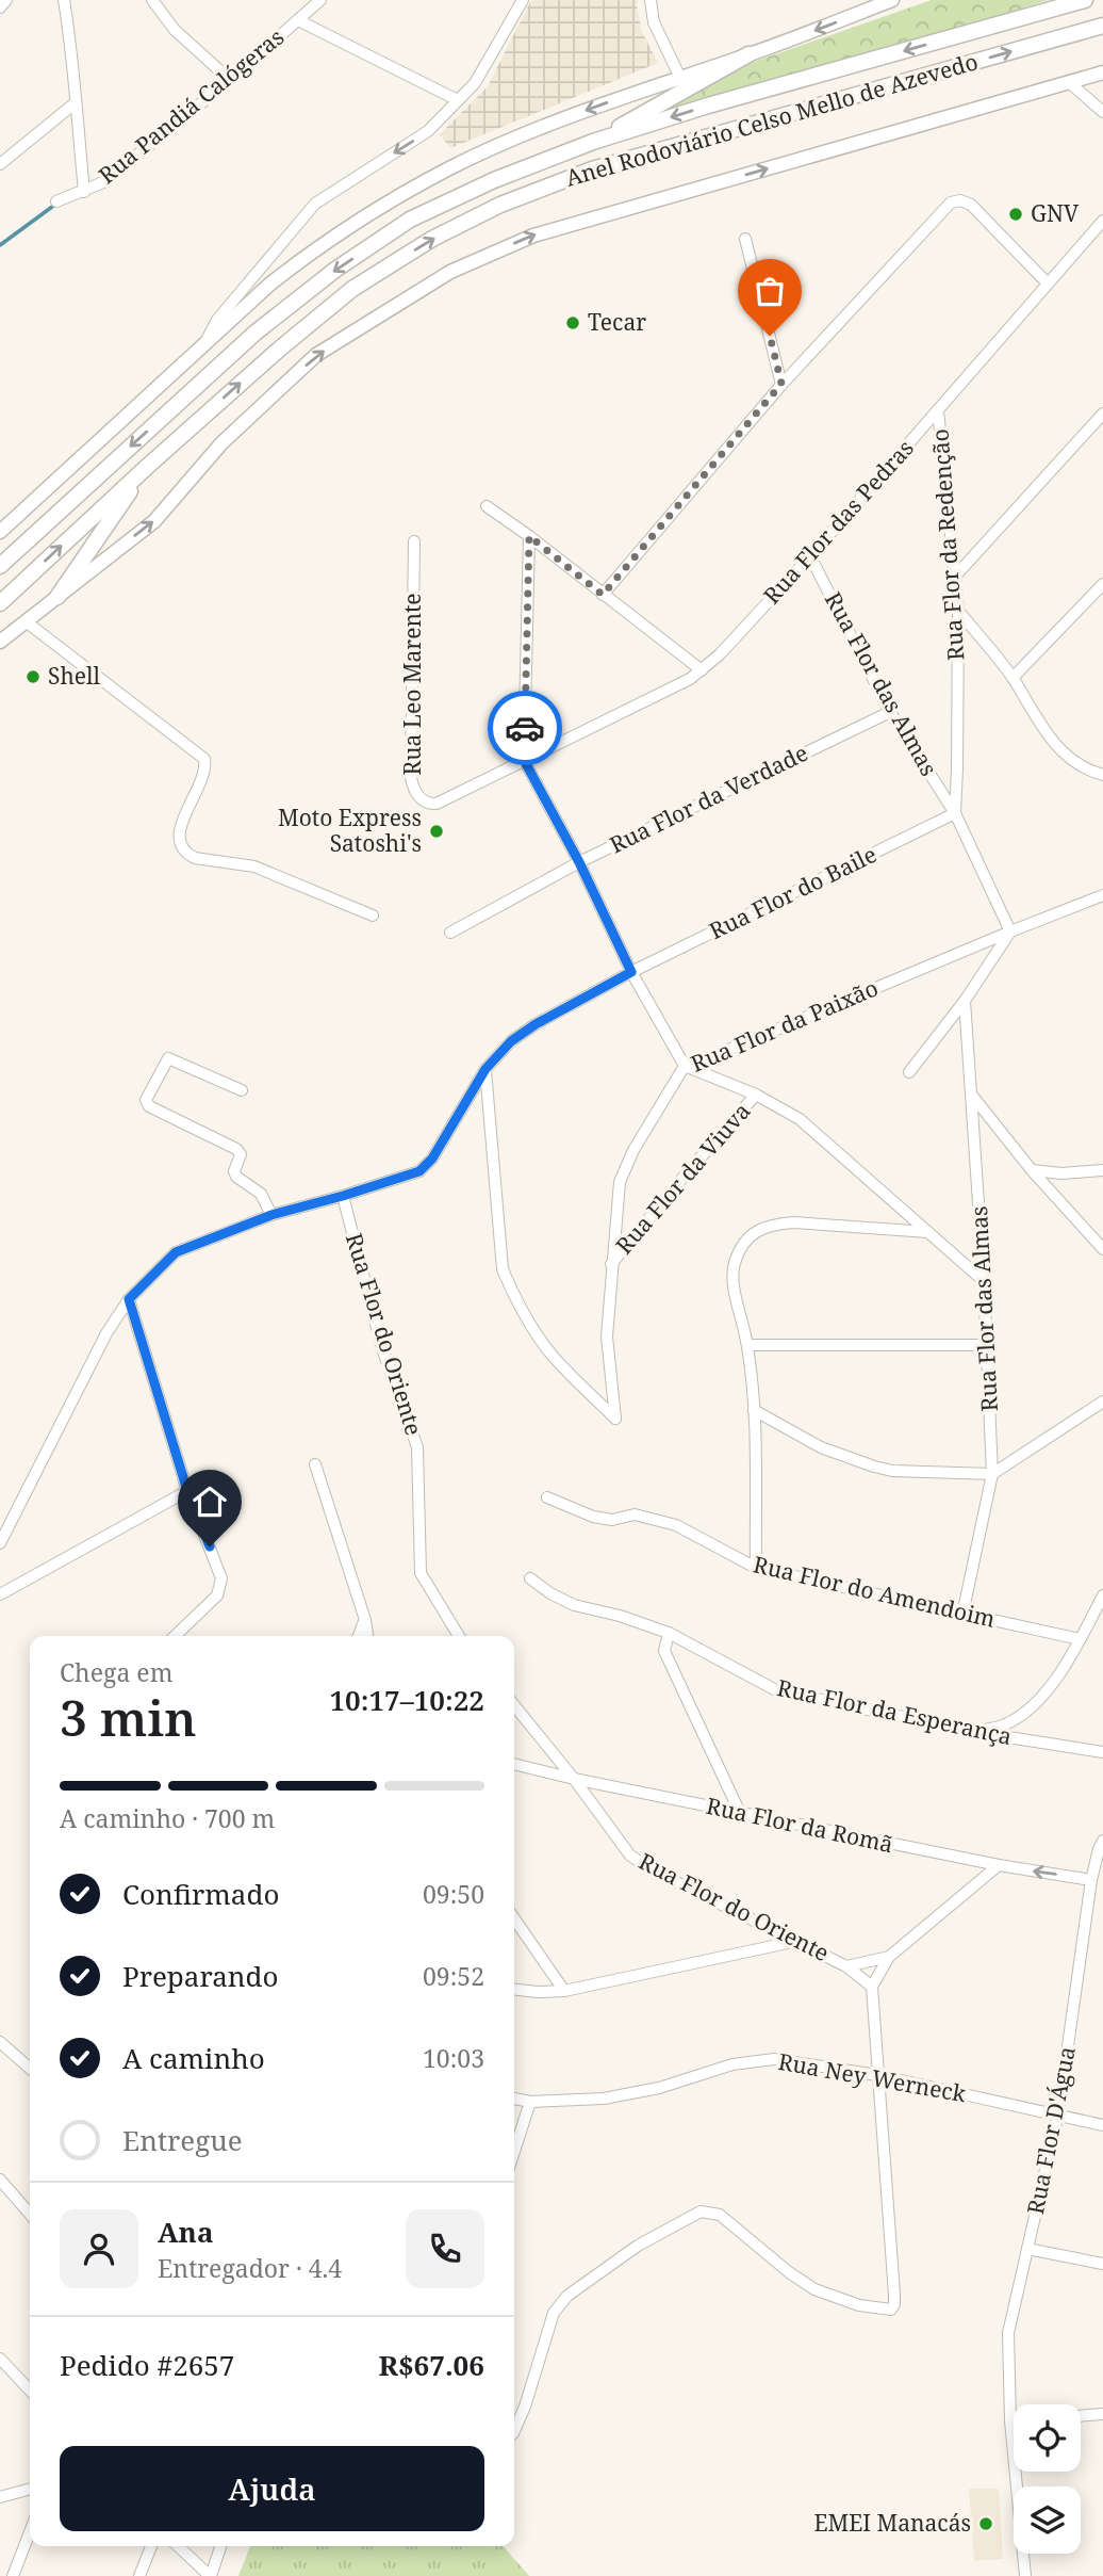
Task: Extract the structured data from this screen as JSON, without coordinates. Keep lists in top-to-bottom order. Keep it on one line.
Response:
{"streets":{"highway":["Anel Rodoviário Celso Mello de Azevedo"],"street":["Rua Pandiá Calógeras","Rua Flor das Pedras","Rua Flor da Redenção","Rua Leo Marente","Rua Flor das Almas","Rua Flor da Verdade","Rua Flor do Baile","Rua Flor da Paixão","Rua Flor da Viuva","Rua Flor do Oriente","Rua Flor do Amendoim","Rua Flor da Esperança","Rua Flor da Romã","Rua Ney Werneck","Rua Flor D'Água"]},"crossings":[["Rua Flor das Pedras","Rua Flor da Redenção"],["Rua Flor das Pedras","Rua Leo Marente"],["Rua Flor das Pedras","Rua Flor das Almas"],["Rua Flor da Redenção","Rua Flor das Almas"],["Rua Flor da Redenção","Rua Flor do Baile"],["Rua Flor das Almas","Rua Flor da Verdade"],["Rua Flor das Almas","Rua Flor do Baile"],["Rua Flor das Almas","Rua Flor da Paixão"],["Rua Flor das Almas","Rua Flor do Amendoim"],["Rua Flor do Baile","Rua Flor da Paixão"],["Rua Flor do Baile","Rua Flor do Oriente"],["Rua Flor da Paixão","Rua Flor da Viuva"],["Rua Flor do Oriente","Rua Flor da Romã"],["Rua Flor da Romã","Rua Flor D'Água"],["Rua Ney Werneck","Rua Flor D'Água"]],"places":["GNV","Tecar","Shell","Moto Express Satoshi's","EMEI Manacás"],"page":{"heading":["3 min","Chega em","10:17–10:22"],"panel":["Ana","Entregador · 4.4","Pedido #2657","R$67.06"],"bar":"A caminho · 700 m","list":[["Confirmado","09:50"],["Preparando","09:52"],["A caminho","10:03"],"Entregue"],"buttons":"Ajuda"}}
